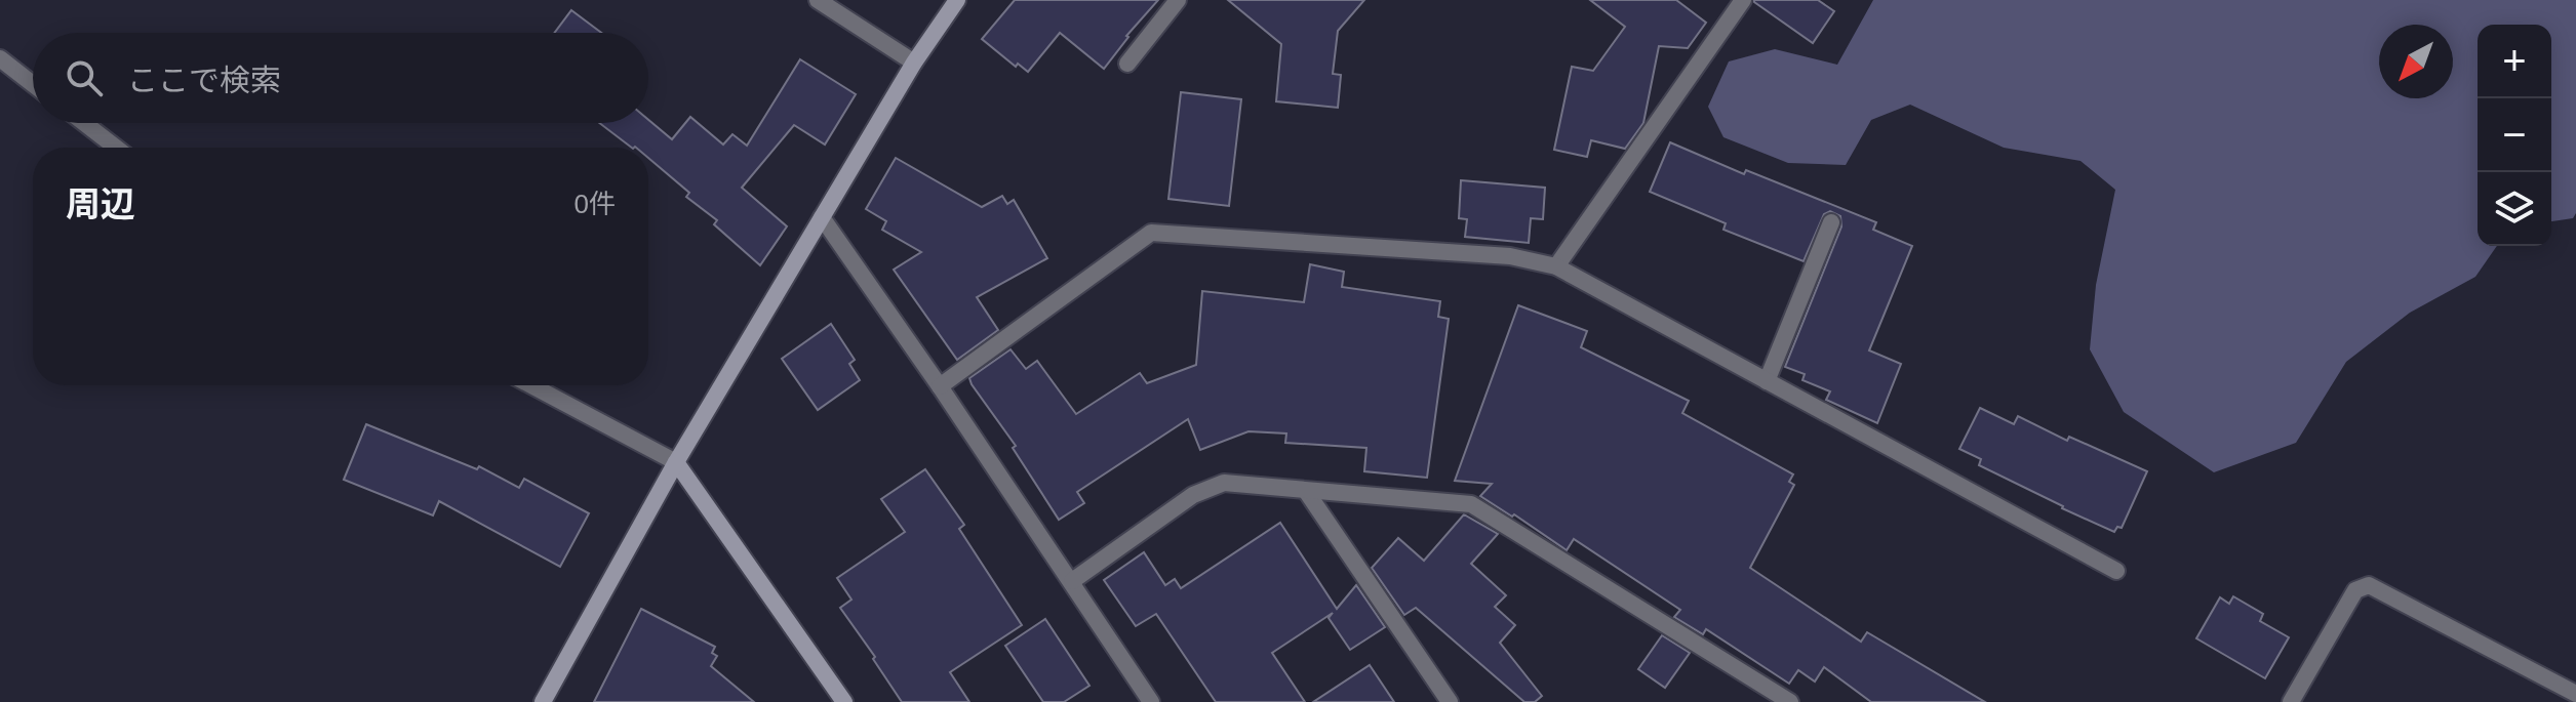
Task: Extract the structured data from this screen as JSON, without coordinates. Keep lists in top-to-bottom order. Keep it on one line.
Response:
{"north":"bottom left","page":{"map_buttons":["+","−"],"search":"ここで検索","heading":["周辺","0件"]}}
